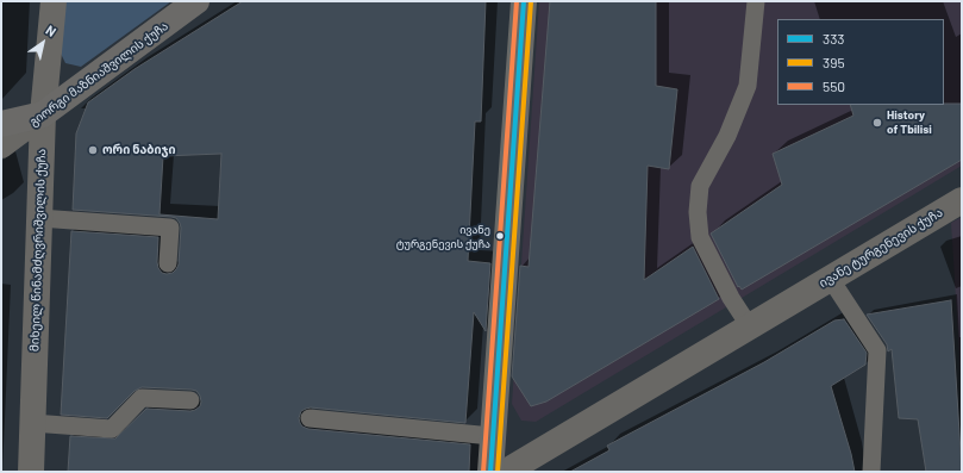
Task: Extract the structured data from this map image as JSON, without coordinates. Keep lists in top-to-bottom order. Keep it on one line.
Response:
{"streets":{"main road":["გიორგი მაზნიაშვილის ქუჩა"],"street":["ივანე ტურგენევის ქუჩა","მიხეილ წინამძღვრიშვილის ქუჩა"]},"crossings":[["გიორგი მაზნიაშვილის ქუჩა","მიხეილ წინამძღვრიშვილის ქუჩა"]],"places":["History of Tbilisi","ორი ნაბიჯი","ივანე ტურგენევის ქუჩა"],"lines":["transit line 333","transit line 395","transit line 550"],"legend":["333","395","550"],"north":"top right"}
